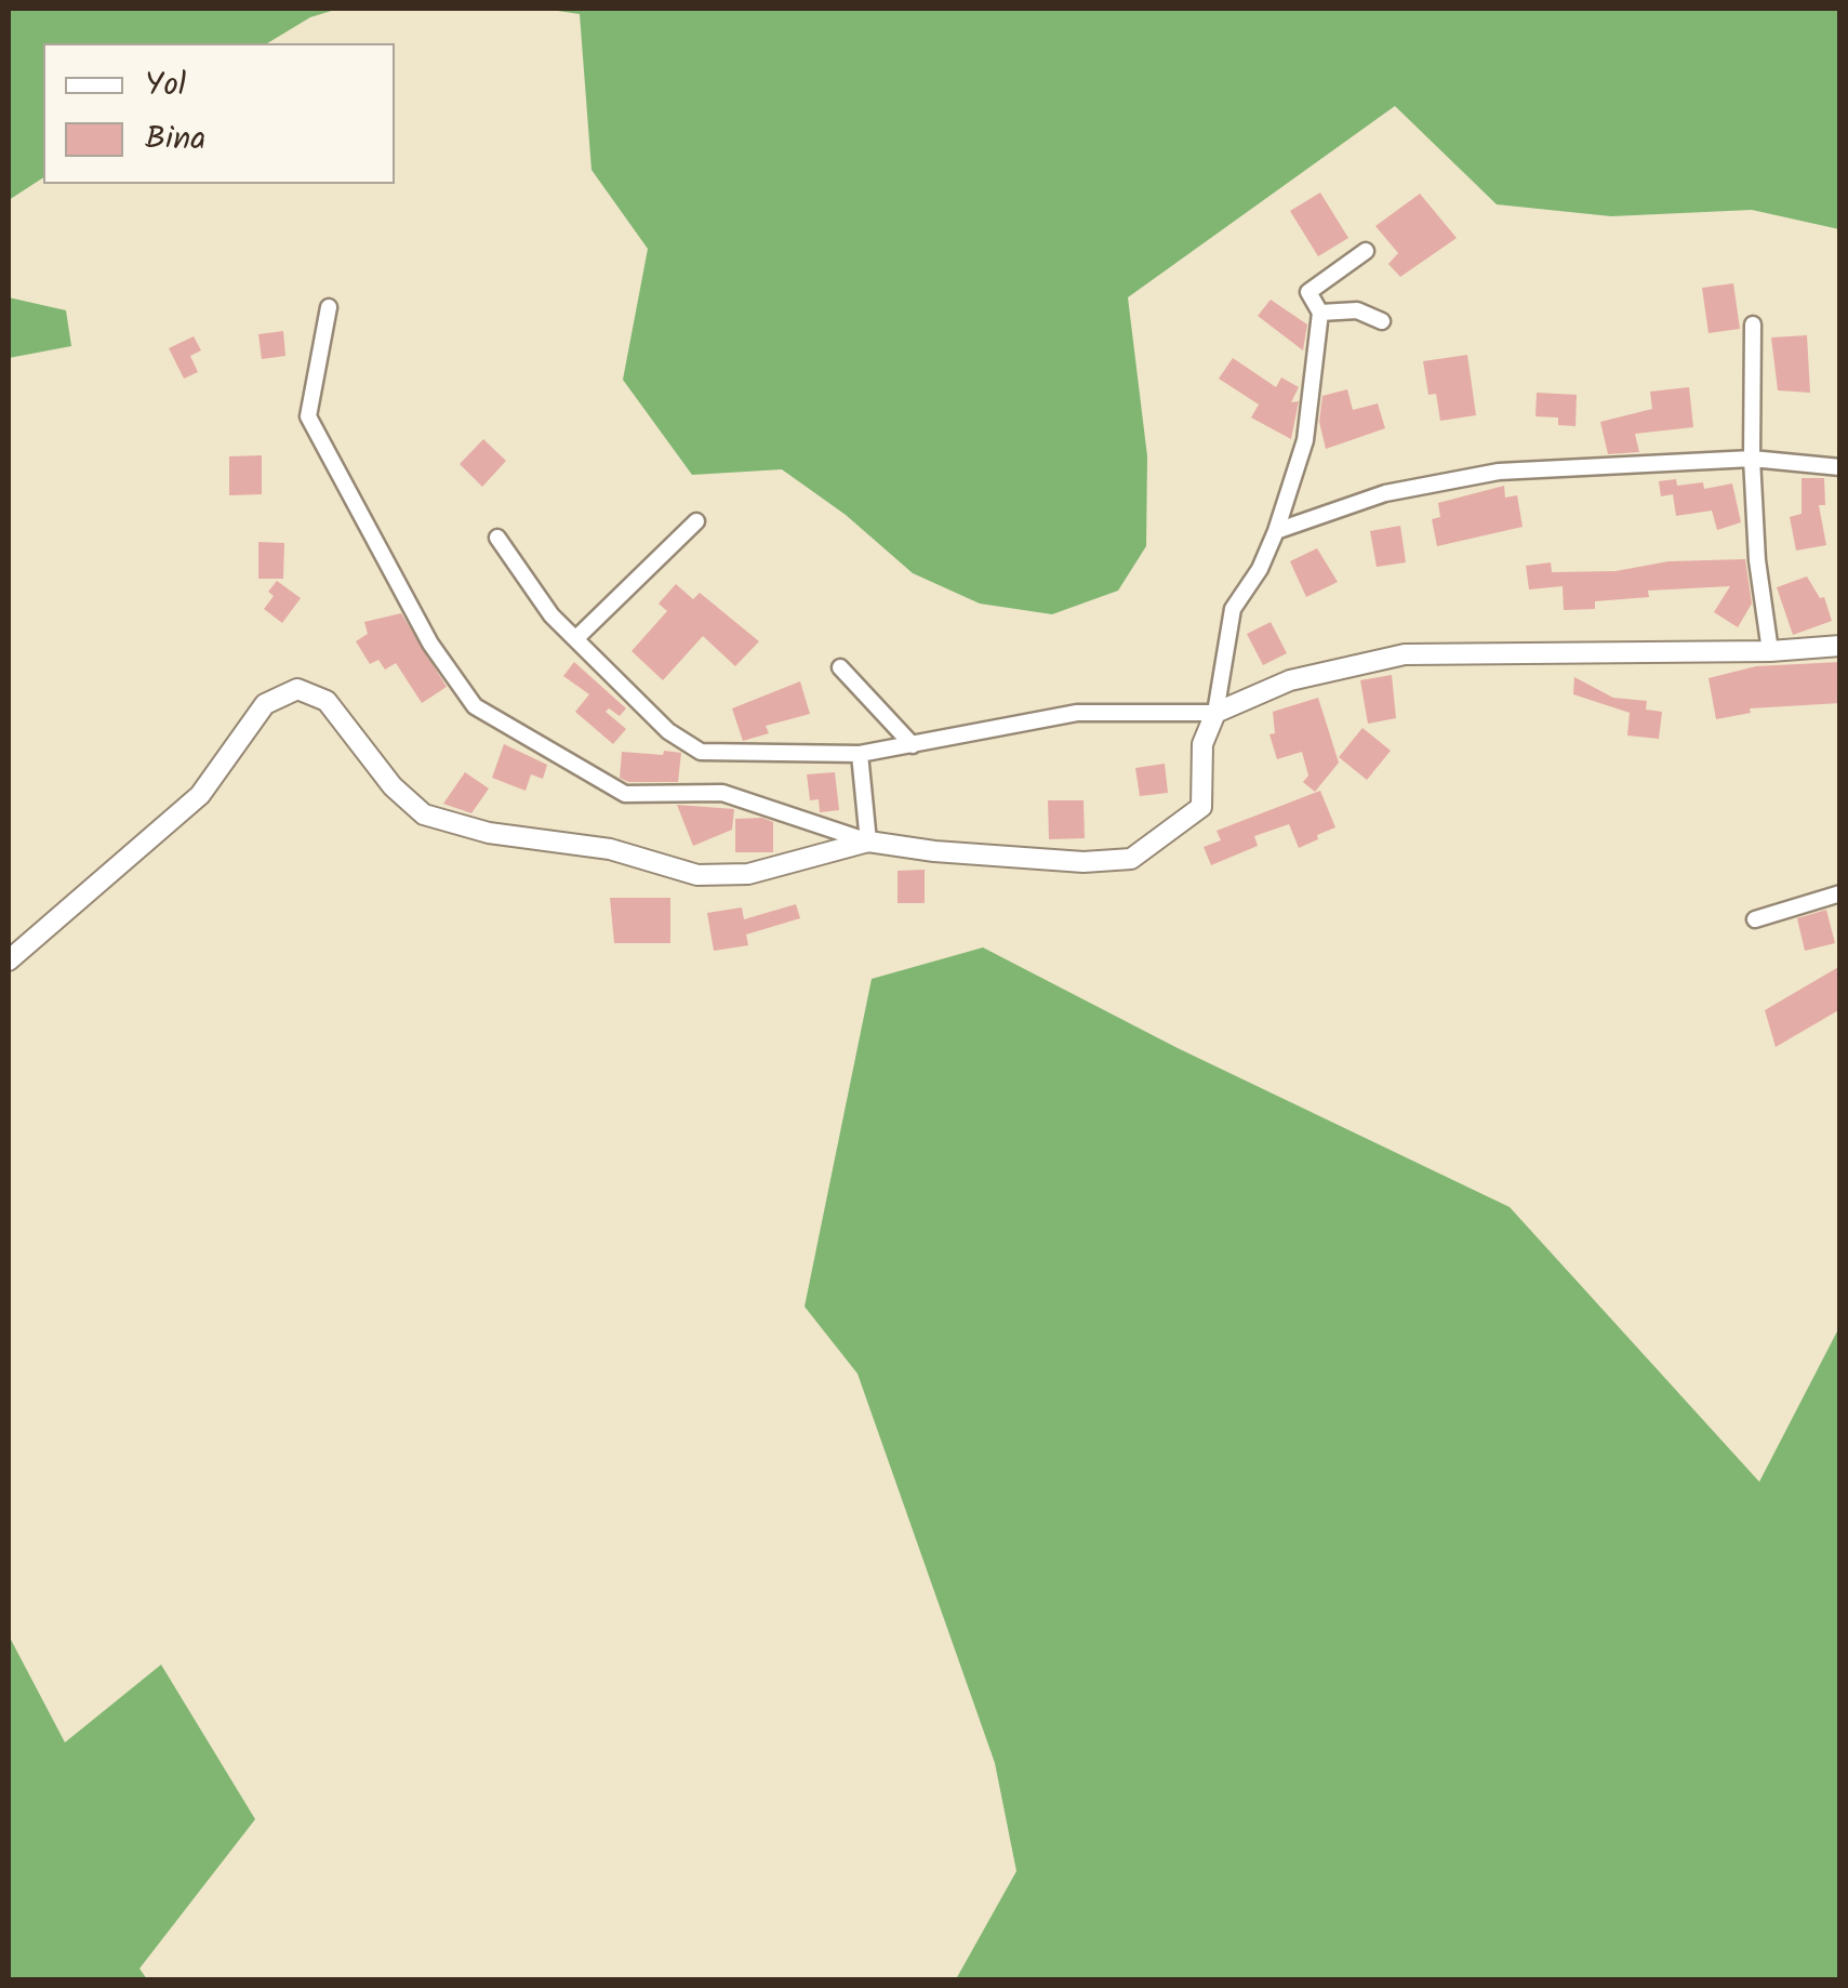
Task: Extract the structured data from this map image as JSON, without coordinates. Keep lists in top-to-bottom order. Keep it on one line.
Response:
{"legend":["Yol","Bina"]}
